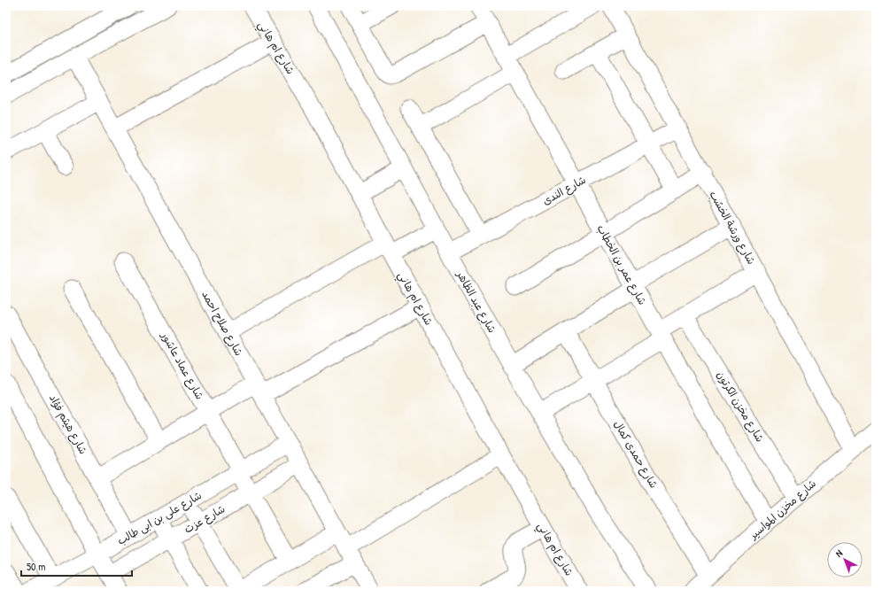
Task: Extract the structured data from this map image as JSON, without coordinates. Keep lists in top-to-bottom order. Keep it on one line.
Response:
{"streets":{"street":["شارع ام هاني","شارع الندى","شارع ورشة الخشب","شارع عمر بن الخطاب","شارع عبد الظاهر","شارع صلاح احمد","شارع عماد عاشور","شارع مخزن الكرتون","شارع هيثم فؤاد","شارع حمدى كمال","شارع مخزن المواسير","شارع على بن ابى طالب","شارع عزت"]},"crossings":[["شارع الندى","شارع ورشة الخشب"],["شارع الندى","شارع عمر بن الخطاب"],["شارع الندى","شارع عبد الظاهر"],["شارع ورشة الخشب","شارع مخزن المواسير"],["شارع عمر بن الخطاب","شارع مخزن المواسير"],["شارع صلاح احمد","شارع على بن ابى طالب"],["شارع صلاح احمد","شارع عزت"],["شارع عماد عاشور","شارع على بن ابى طالب"],["شارع عماد عاشور","شارع عزت"],["شارع مخزن الكرتون","شارع مخزن المواسير"],["شارع هيثم فؤاد","شارع على بن ابى طالب"],["شارع حمدى كمال","شارع مخزن المواسير"]],"scale_bar":"50 m","north":"top left"}
